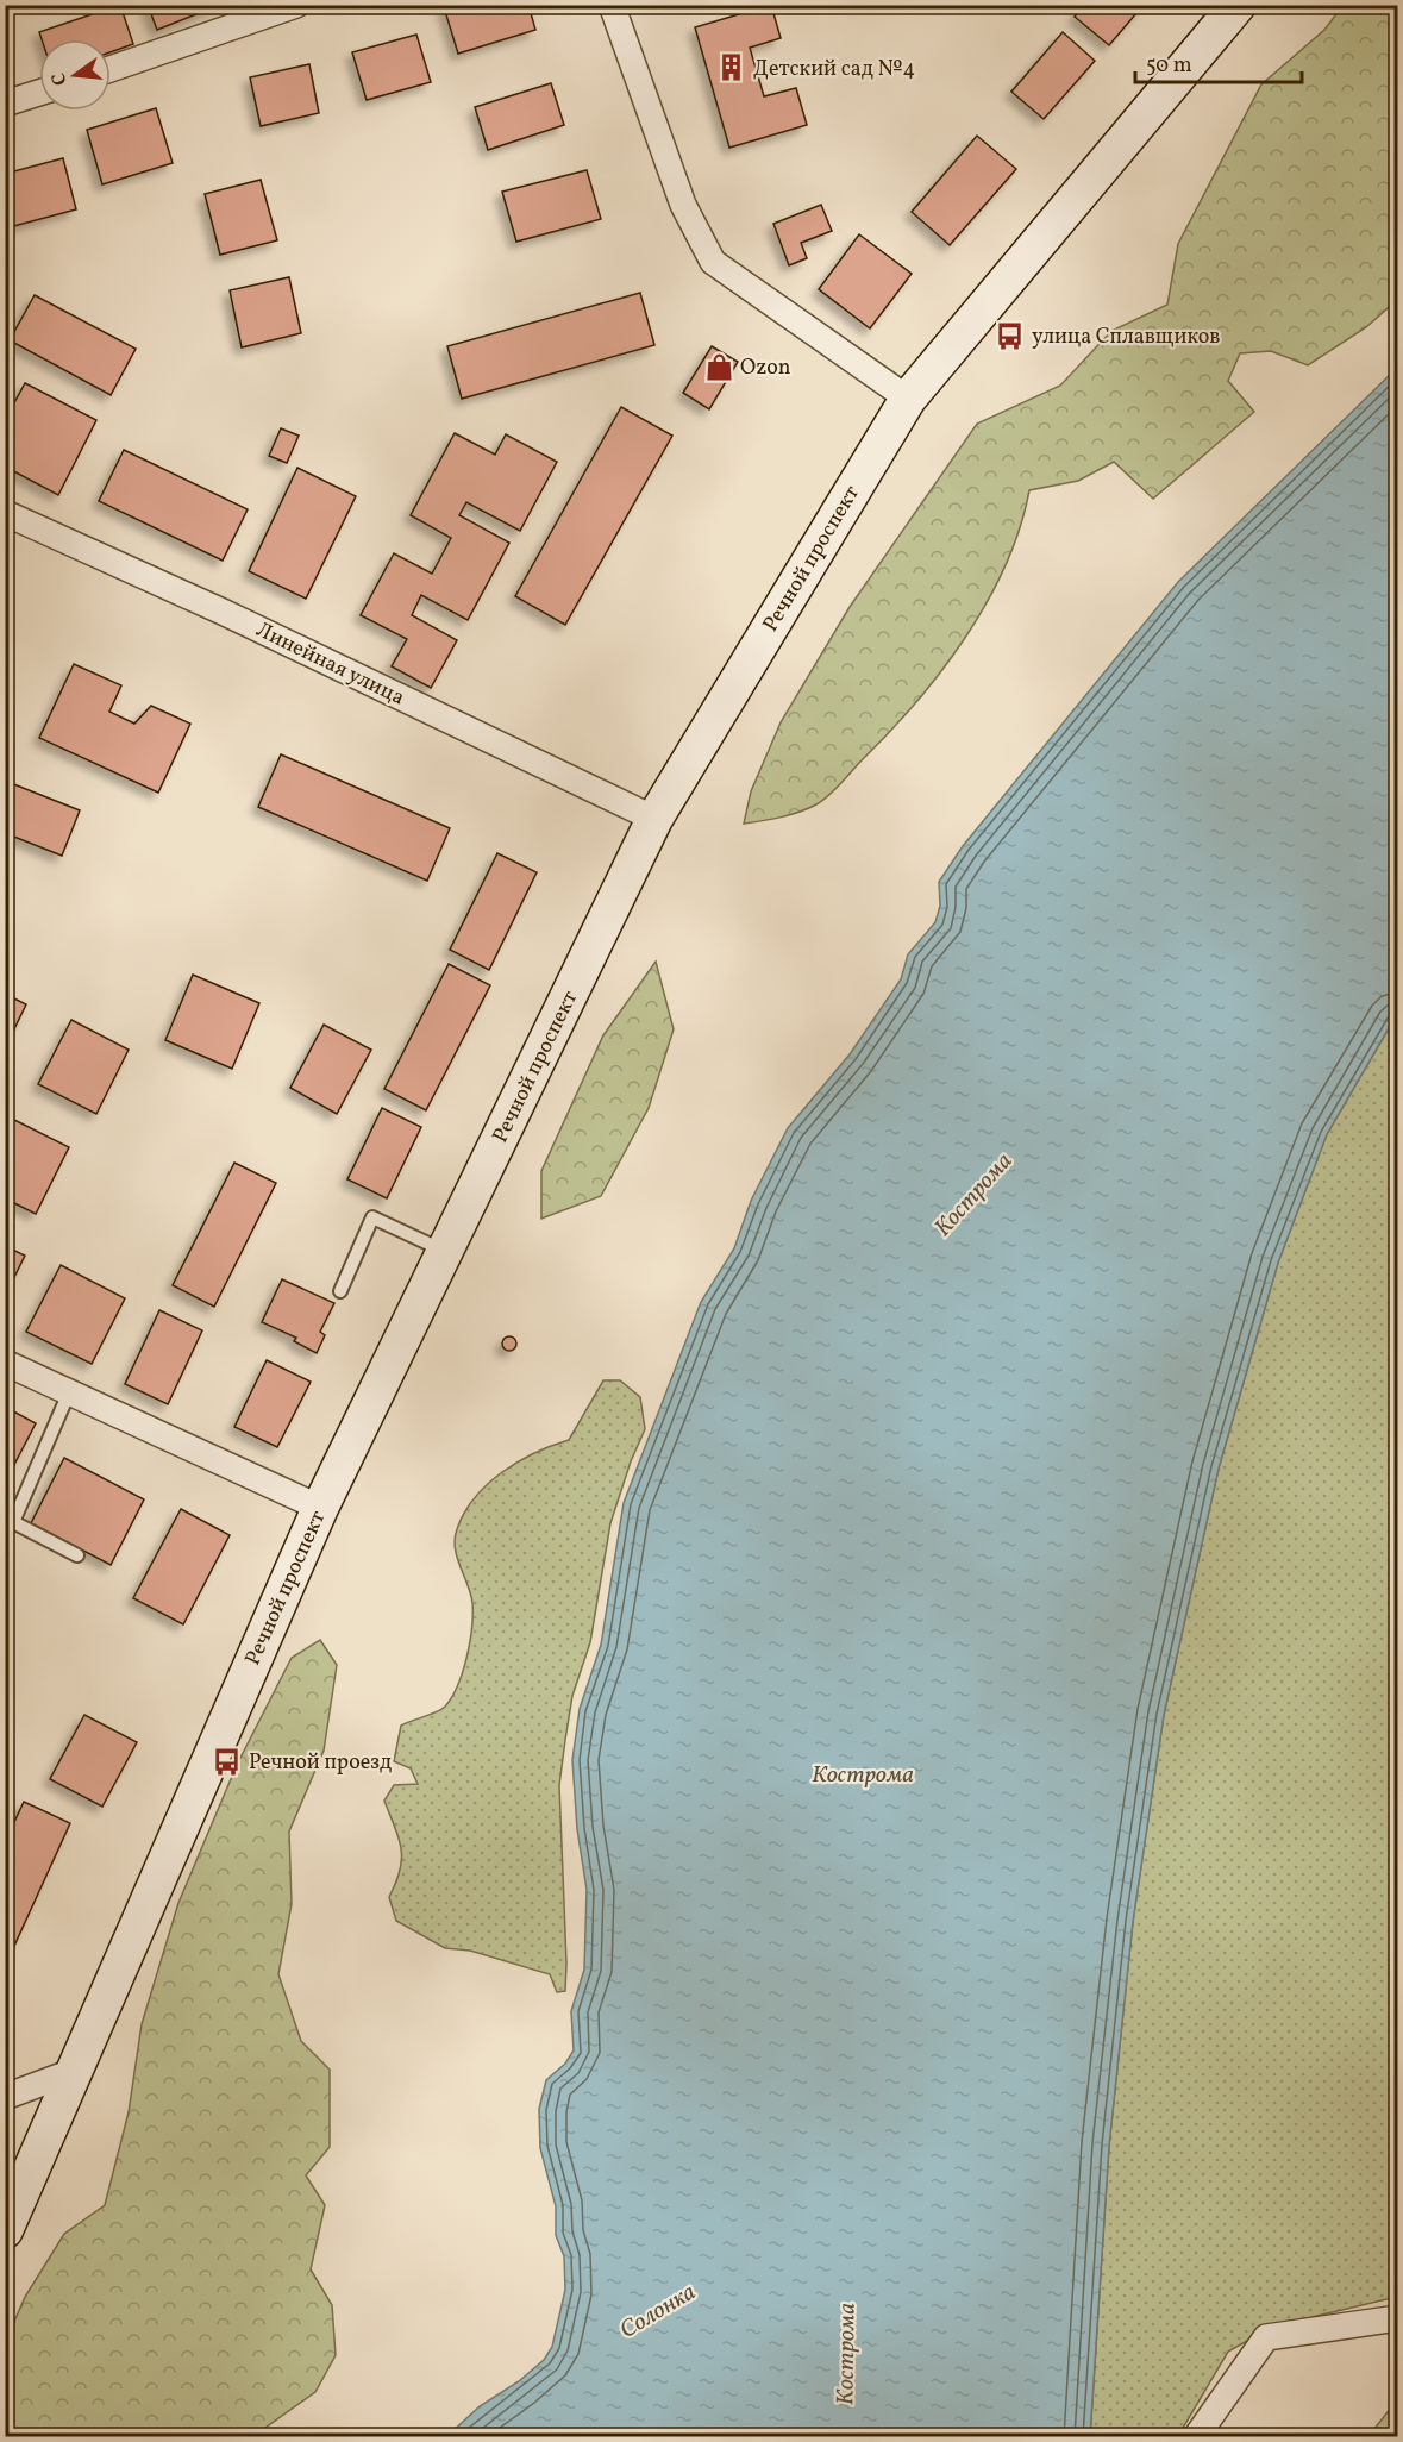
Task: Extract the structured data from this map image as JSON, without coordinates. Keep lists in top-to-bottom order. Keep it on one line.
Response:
{"streets":{"street":["Речной проспект","Линейная улица"]},"crossings":[["Речной проспект","Линейная улица"]],"water":["Кострома","Солонка"],"places":{"building":["Детский сад №4"],"bus stop":["улица Сплавщиков","Речной проезд"],"shop":["Ozon"]},"scale_bar":"50 m","north":"left"}
